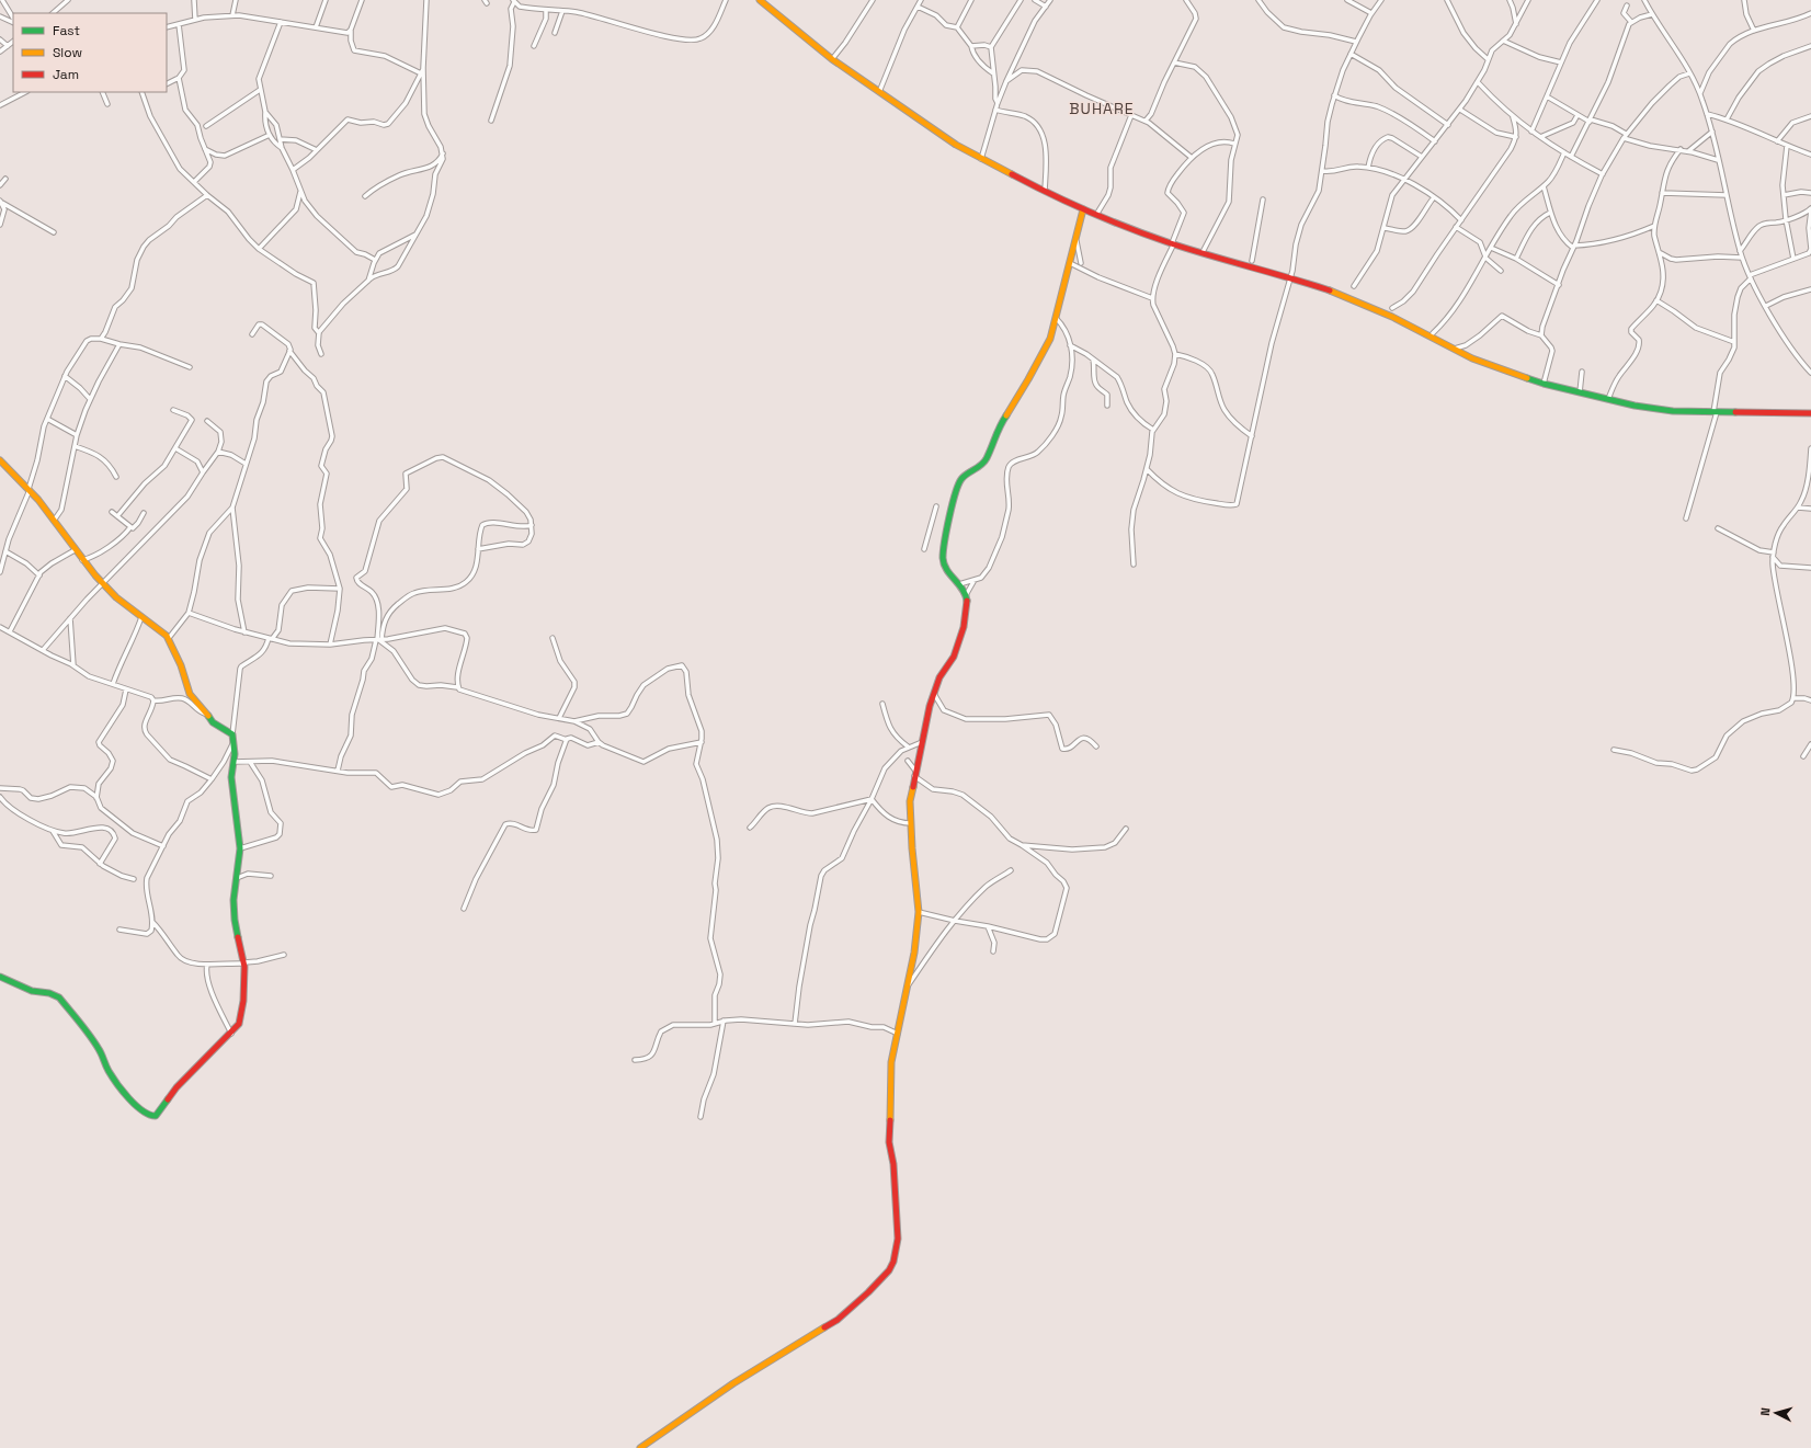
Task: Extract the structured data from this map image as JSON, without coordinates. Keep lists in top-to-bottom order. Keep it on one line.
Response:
{"districts":["BUHARE"],"legend":["Fast","Slow","Jam"],"north":"left"}
